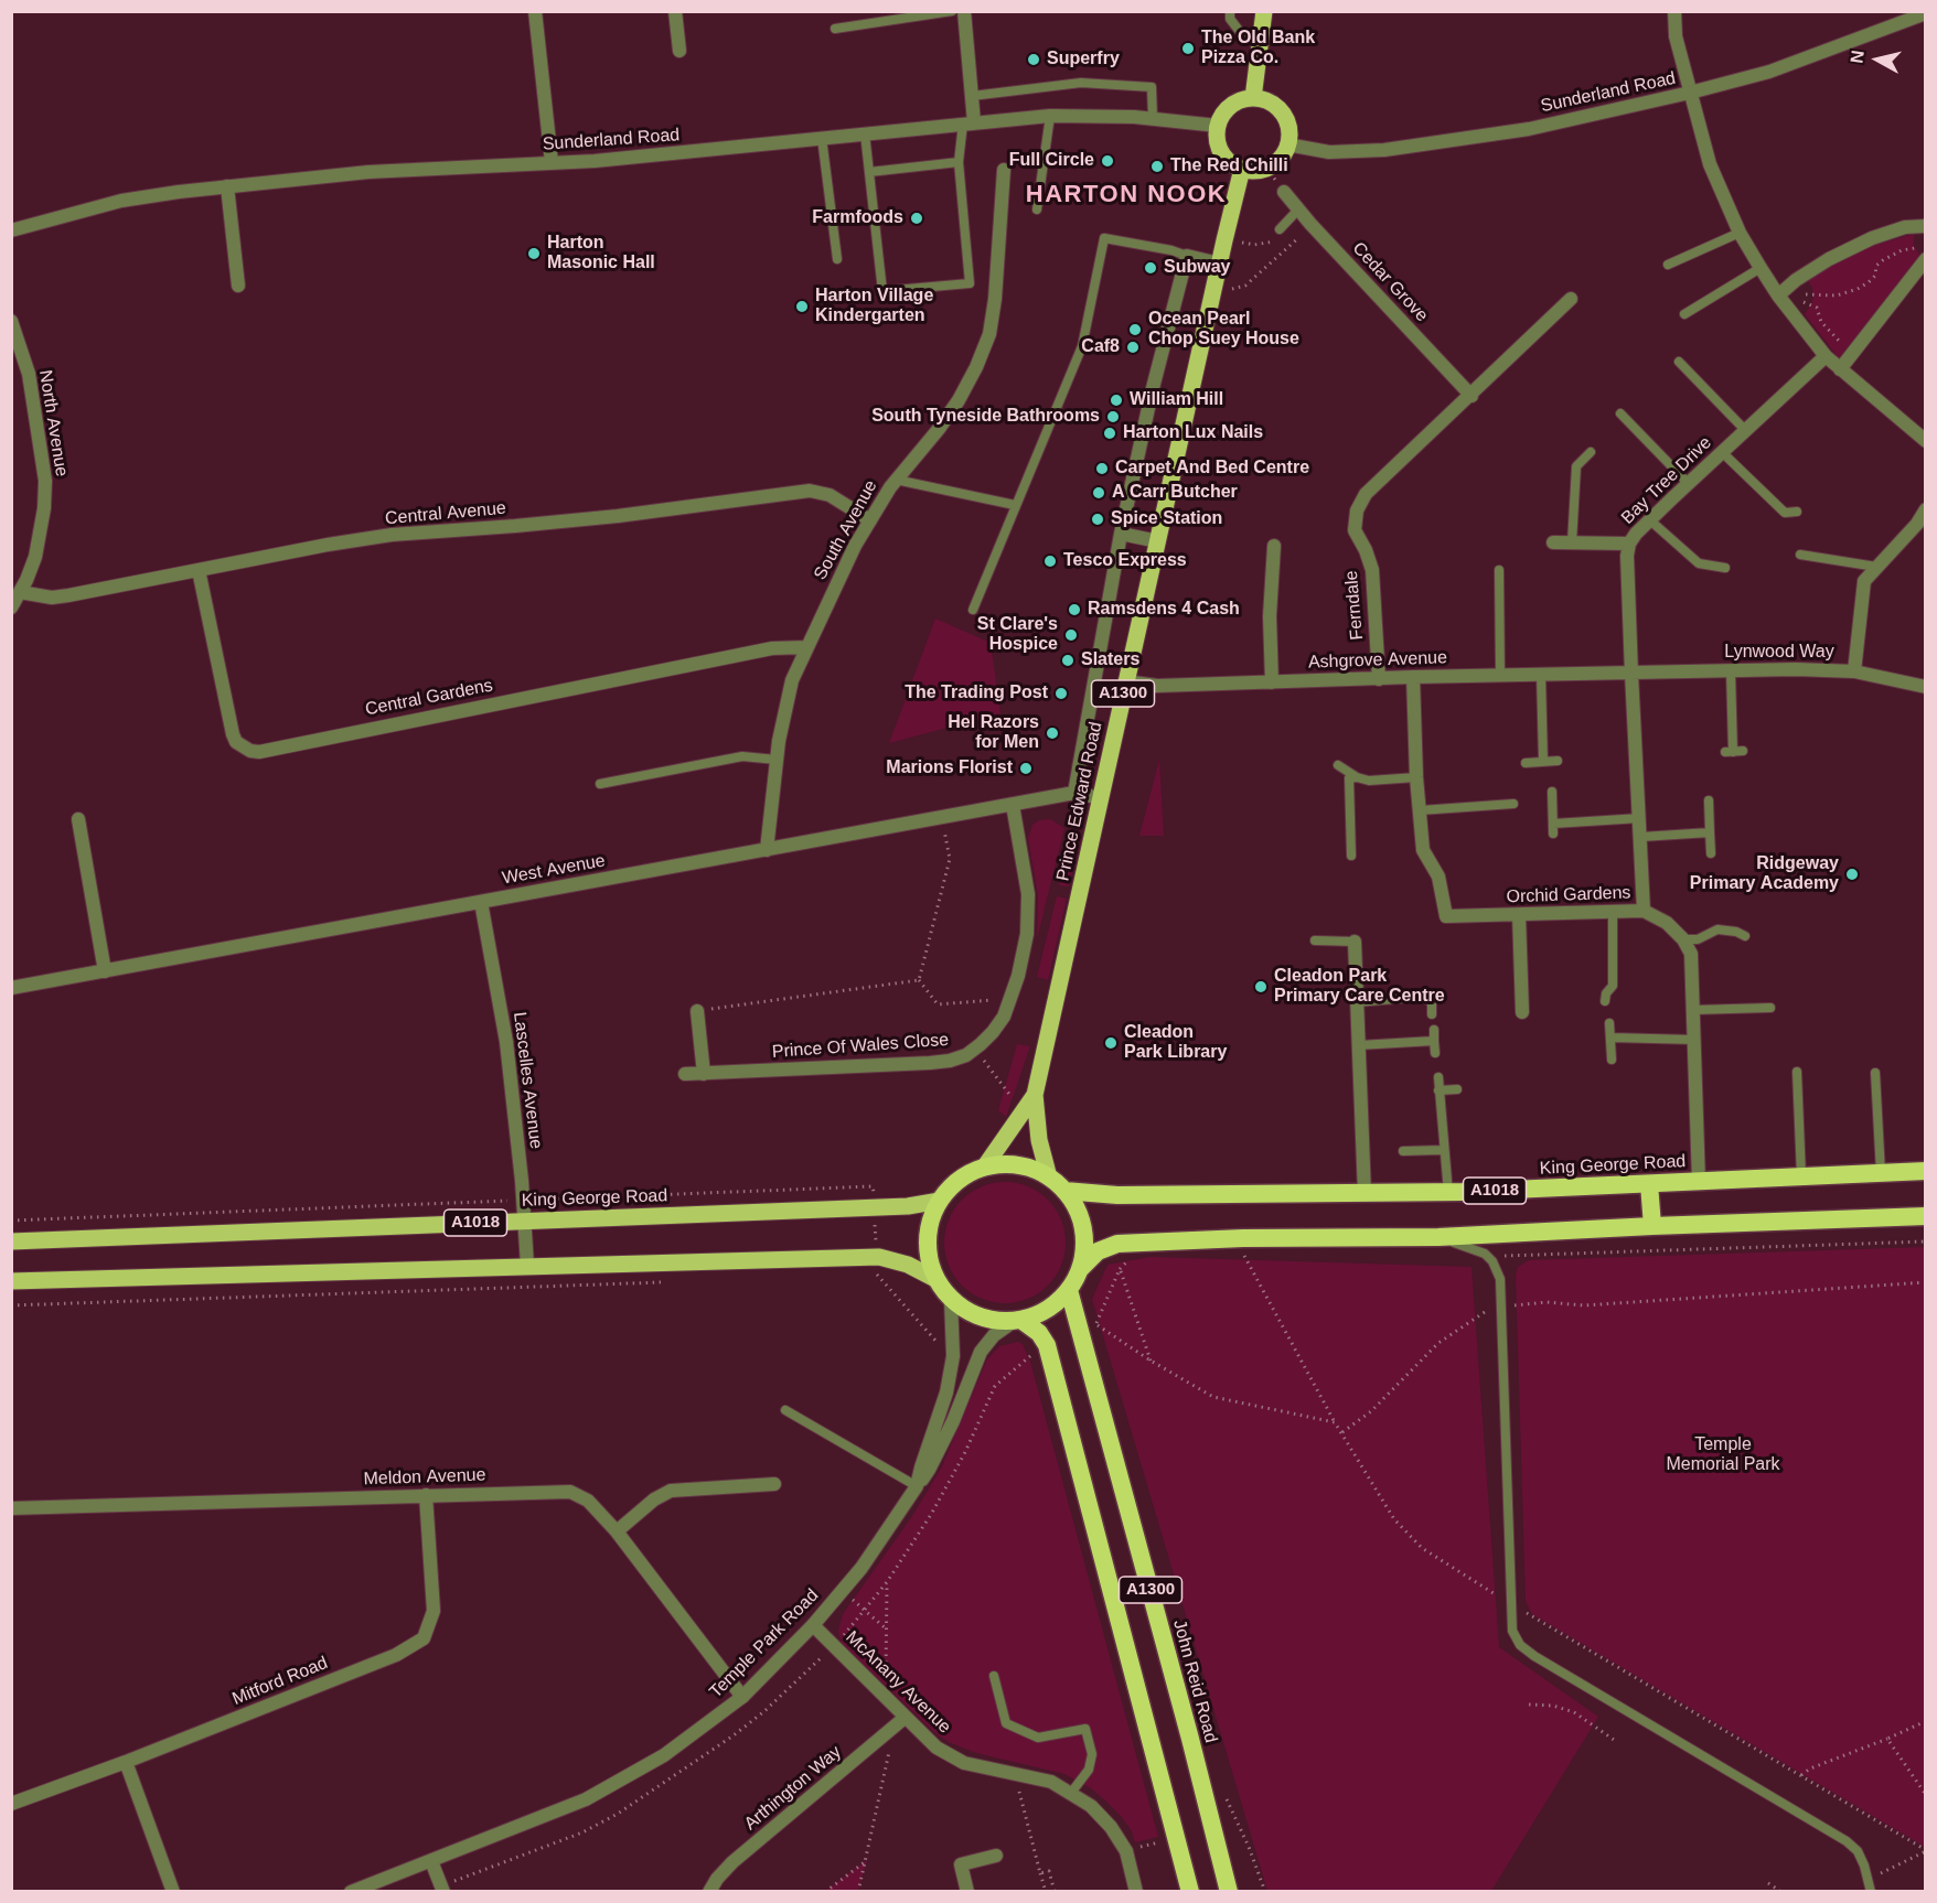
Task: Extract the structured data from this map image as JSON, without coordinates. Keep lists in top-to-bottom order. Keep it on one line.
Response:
{"streets":{"highway":["A1300","King George Road","A1018","John Reid Road"],"main road":["Prince Edward Road"],"street":["Sunderland Road","Cedar Grove","North Avenue","Bay Tree Drive","Central Avenue","South Avenue","Ferndale","Lynwood Way","Ashgrove Avenue","Central Gardens","West Avenue","Orchid Gardens","Prince Of Wales Close","Lascelles Avenue","Meldon Avenue","Temple Park Road","Mitford Road","McAnany Avenue","Arthington Way"]},"crossings":[["Sunderland Road","Prince Edward Road"],["Cedar Grove","Ferndale"],["North Avenue","Central Avenue"],["Bay Tree Drive","Lynwood Way"],["Bay Tree Drive","Ashgrove Avenue"],["Bay Tree Drive","Orchid Gardens"],["Central Avenue","South Avenue"],["Central Avenue","Central Gardens"],["South Avenue","Central Gardens"],["South Avenue","West Avenue"],["Ferndale","Ashgrove Avenue"],["Lynwood Way","Ashgrove Avenue"],["Ashgrove Avenue","Prince Edward Road"],["Ashgrove Avenue","Orchid Gardens"],["A1300","Prince Edward Road"],["A1300","King George Road"],["A1300","Temple Park Road"],["A1300","John Reid Road"],["Prince Edward Road","West Avenue"],["Prince Edward Road","King George Road"],["Prince Edward Road","Temple Park Road"],["Prince Edward Road","John Reid Road"],["West Avenue","Prince Of Wales Close"],["West Avenue","Lascelles Avenue"],["Lascelles Avenue","King George Road"],["King George Road","Temple Park Road"],["King George Road","John Reid Road"],["Meldon Avenue","Temple Park Road"],["Meldon Avenue","Mitford Road"],["Temple Park Road","John Reid Road"],["Temple Park Road","McAnany Avenue"],["McAnany Avenue","Arthington Way"]],"districts":["HARTON NOOK"],"parks":["Temple Memorial Park"],"places":["The Old Bank Pizza Co.","Superfry","Full Circle","The Red Chilli","Farmfoods","Harton Masonic Hall","Subway","Harton Village Kindergarten","Ocean Pearl Chop Suey House","Caf8","William Hill","South Tyneside Bathrooms","Harton Lux Nails","Carpet And Bed Centre","A Carr Butcher","Spice Station","Tesco Express","Ramsdens 4 Cash","St Clare's Hospice","Slaters","The Trading Post","Hel Razors for Men","Marions Florist","Ridgeway Primary Academy","Cleadon Park Primary Care Centre","Cleadon Park Library"],"north":"left"}
